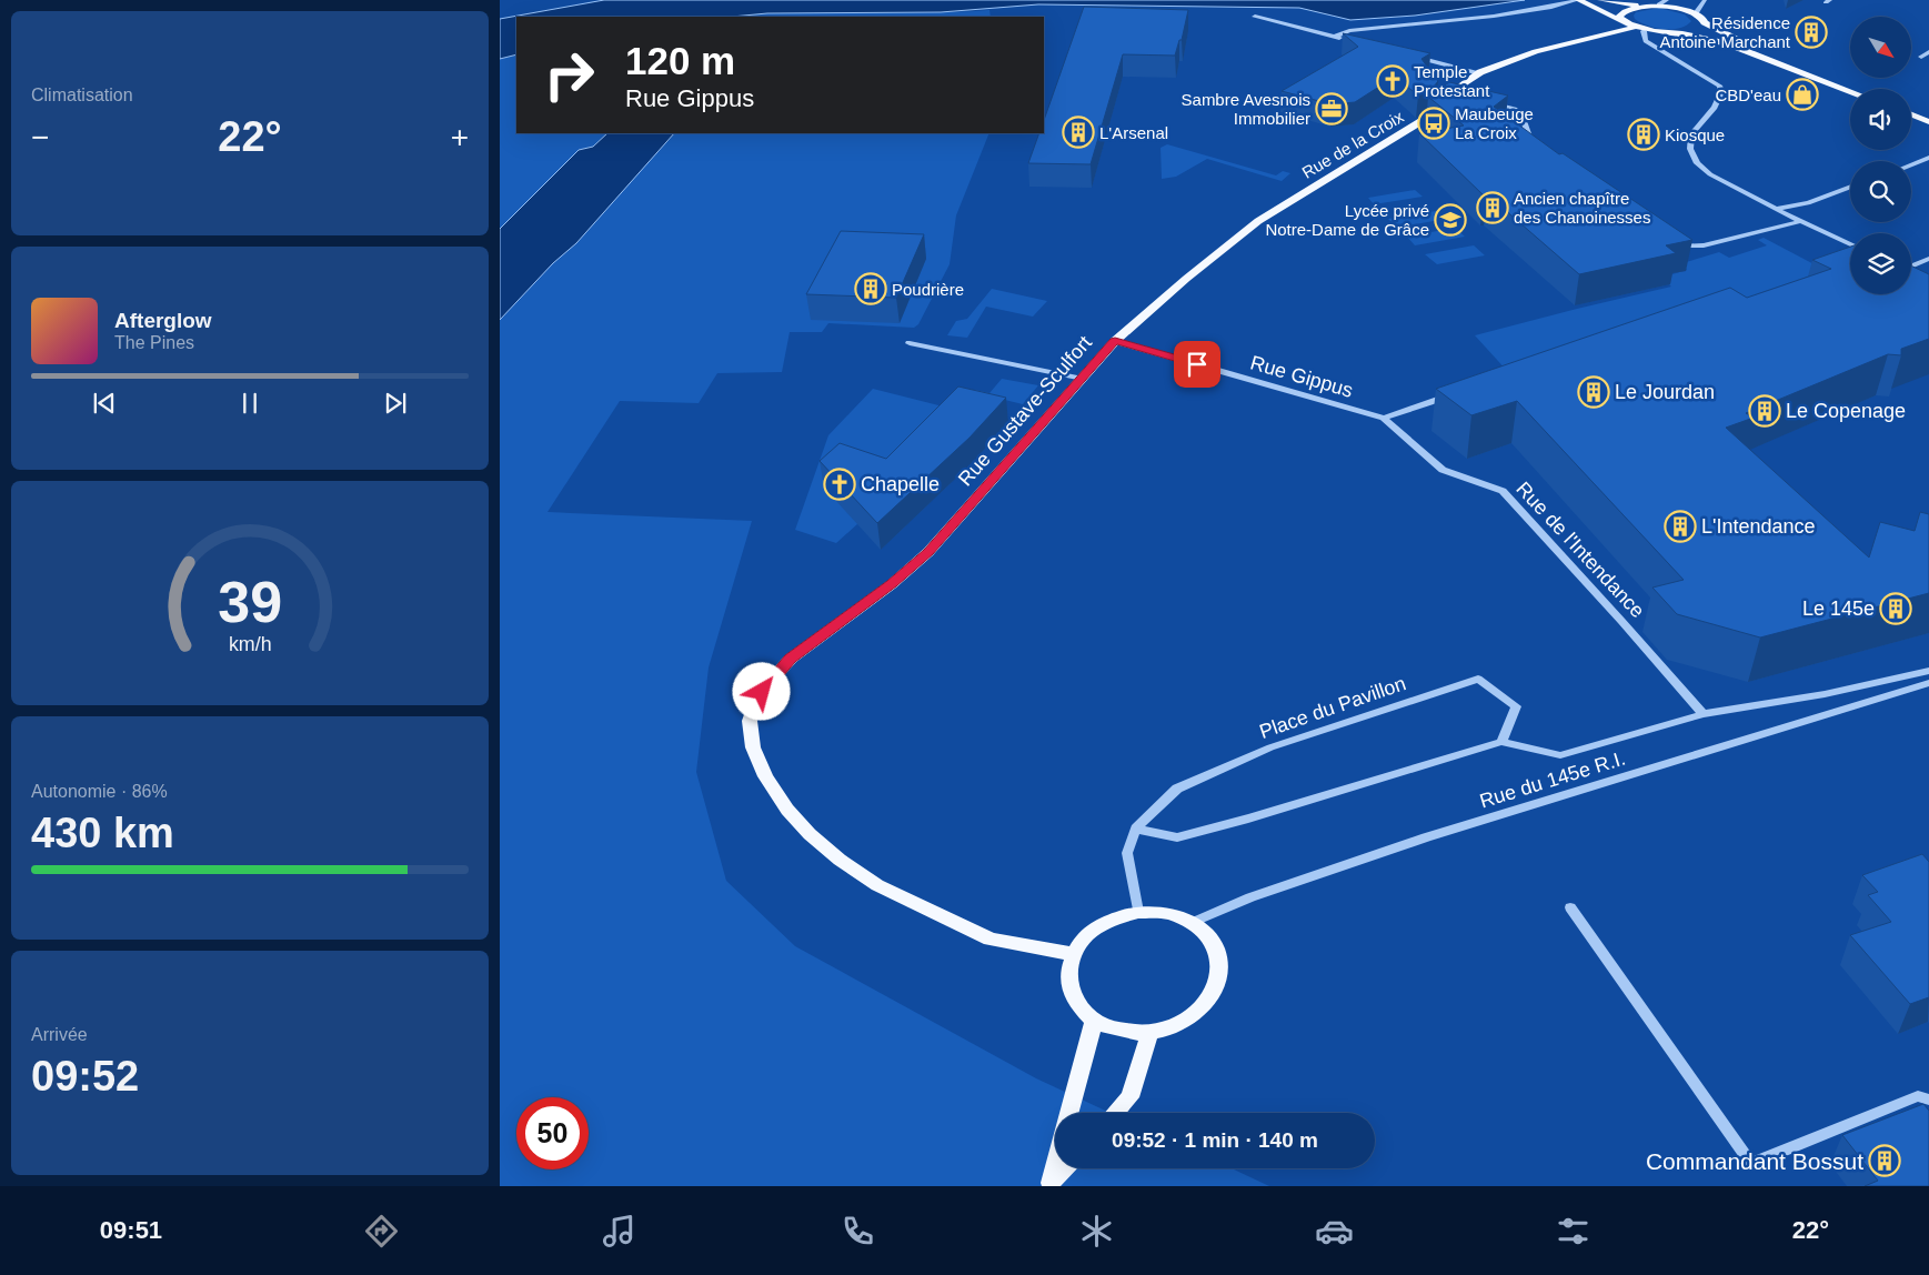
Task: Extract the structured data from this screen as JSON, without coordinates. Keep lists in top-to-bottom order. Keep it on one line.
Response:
{"streets":{"main road":["Rue de la Croix","Rue Gustave-Sculfort"],"street":["Rue Gippus","Rue de l'Intendance","Place du Pavillon","Rue du 145e R.I."]},"crossings":[["Rue de la Croix","Rue Gippus"],["Rue de la Croix","Rue Gustave-Sculfort"],["Rue Gippus","Rue Gustave-Sculfort"],["Rue Gippus","Rue de l'Intendance"],["Rue Gustave-Sculfort","Place du Pavillon"],["Rue Gustave-Sculfort","Rue du 145e R.I."],["Place du Pavillon","Rue du 145e R.I."]],"places":{"building":["Résidence Antoine Marchant","L'Arsenal","Kiosque","Ancien chapître des Chanoinesses","Poudrière","Le Jourdan","Le Copenage","L'Intendance","Le 145e","Commandant Bossut"],"church":["Temple Protestant","Chapelle"],"shop":["CBD'eau"],"office":["Sambre Avesnois Immobilier"],"bus stop":["Maubeuge La Croix"],"school or university":["Lycée privé Notre-Dame de Grâce"]},"north":"bottom right","page":{"tile":["Climatisation",["Autonomie · 86%","430 km"],["Arrivée","09:52"]],"turn":["120 m","Rue Gippus"],"heat":["−","22°","+"],"song":["Afterglow","The Pines"],"limit":"50","trip":"09:52 · 1 min · 140 m","tabs":["09:51","22°"],"gauge":["39","km/h"]}}
